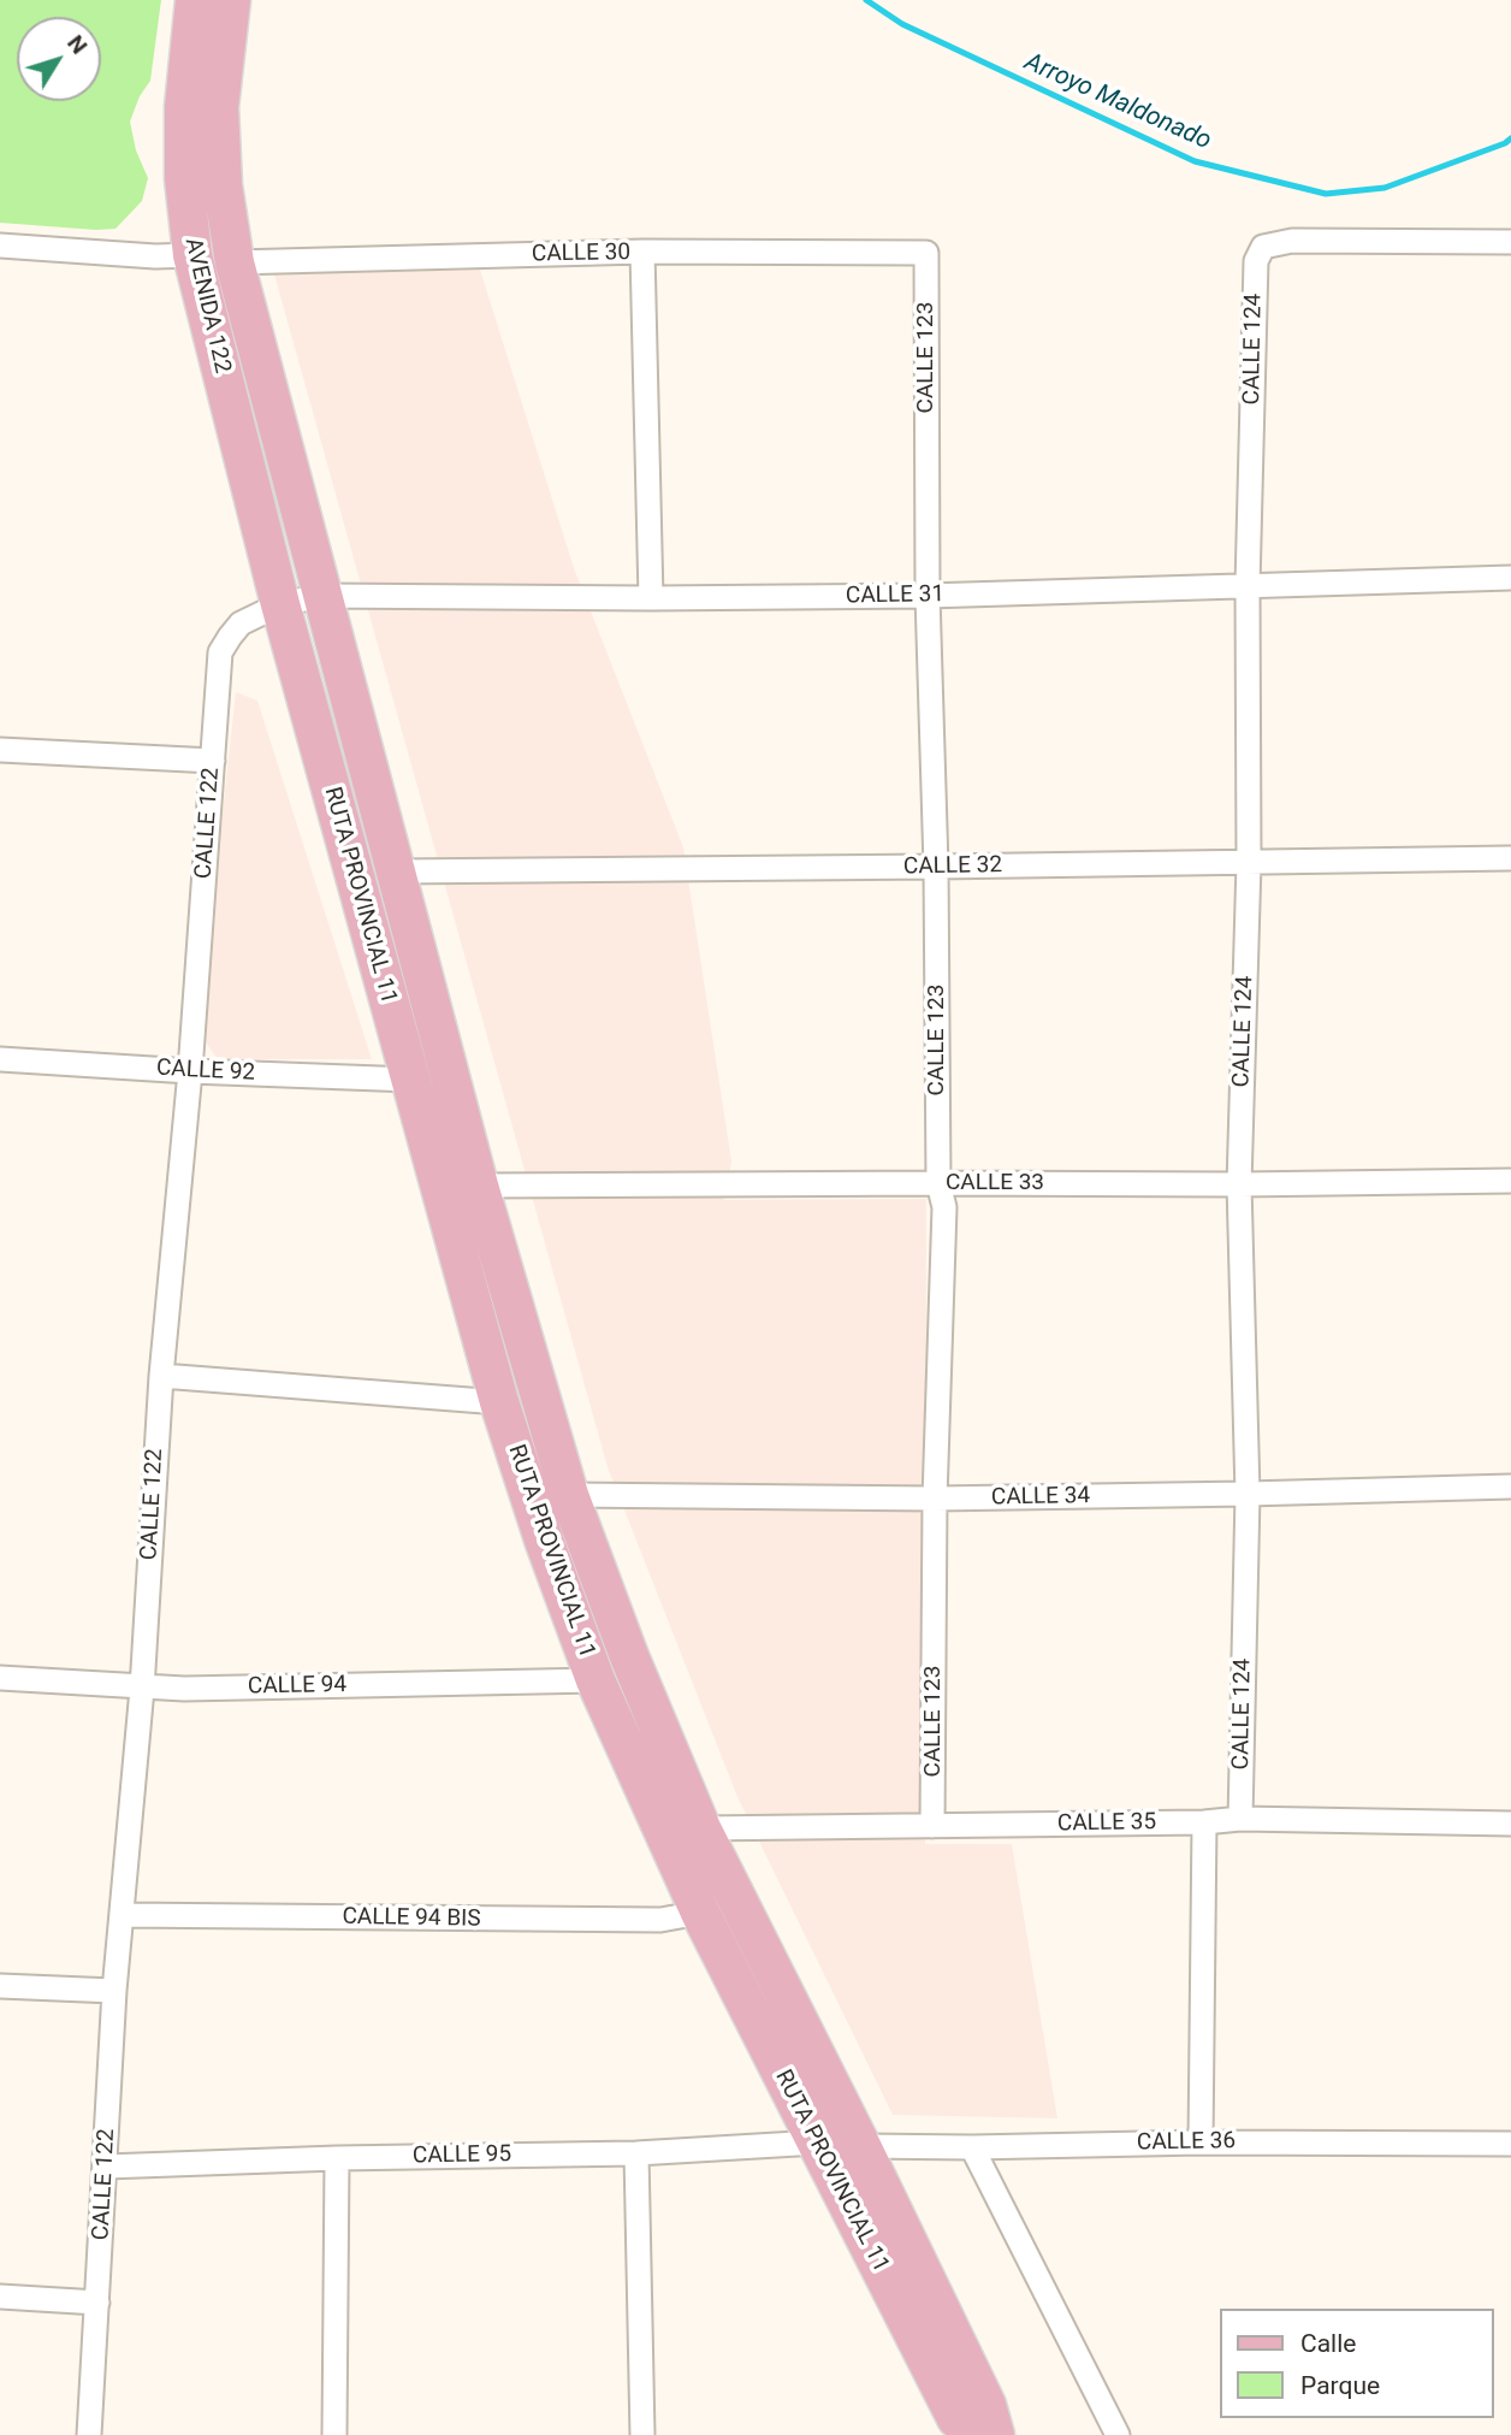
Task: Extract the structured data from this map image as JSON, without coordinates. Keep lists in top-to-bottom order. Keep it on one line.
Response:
{"streets":{"main road":["AVENIDA 122","RUTA PROVINCIAL 11"],"street":["CALLE 30","CALLE 124","CALLE 123","CALLE 31","CALLE 122","CALLE 32","CALLE 92","CALLE 33","CALLE 34","CALLE 94","CALLE 35","CALLE 94 BIS","CALLE 36","CALLE 95"]},"crossings":[["CALLE 30","AVENIDA 122"],["CALLE 30","CALLE 123"],["AVENIDA 122","CALLE 31"],["AVENIDA 122","CALLE 122"],["AVENIDA 122","RUTA PROVINCIAL 11"],["CALLE 124","CALLE 31"],["CALLE 124","CALLE 32"],["CALLE 124","CALLE 33"],["CALLE 124","CALLE 34"],["CALLE 124","CALLE 35"],["CALLE 123","CALLE 31"],["CALLE 123","CALLE 32"],["CALLE 123","CALLE 33"],["CALLE 123","CALLE 34"],["CALLE 123","CALLE 35"],["CALLE 31","CALLE 122"],["CALLE 31","RUTA PROVINCIAL 11"],["CALLE 122","RUTA PROVINCIAL 11"],["CALLE 122","CALLE 92"],["CALLE 122","CALLE 94"],["CALLE 122","CALLE 94 BIS"],["CALLE 122","CALLE 95"],["CALLE 32","RUTA PROVINCIAL 11"],["RUTA PROVINCIAL 11","CALLE 92"],["RUTA PROVINCIAL 11","CALLE 33"],["RUTA PROVINCIAL 11","CALLE 34"],["RUTA PROVINCIAL 11","CALLE 94"],["RUTA PROVINCIAL 11","CALLE 35"],["RUTA PROVINCIAL 11","CALLE 94 BIS"],["RUTA PROVINCIAL 11","CALLE 36"],["RUTA PROVINCIAL 11","CALLE 95"]],"water":["Arroyo Maldonado"],"legend":["Calle","Parque"],"north":"top right"}
